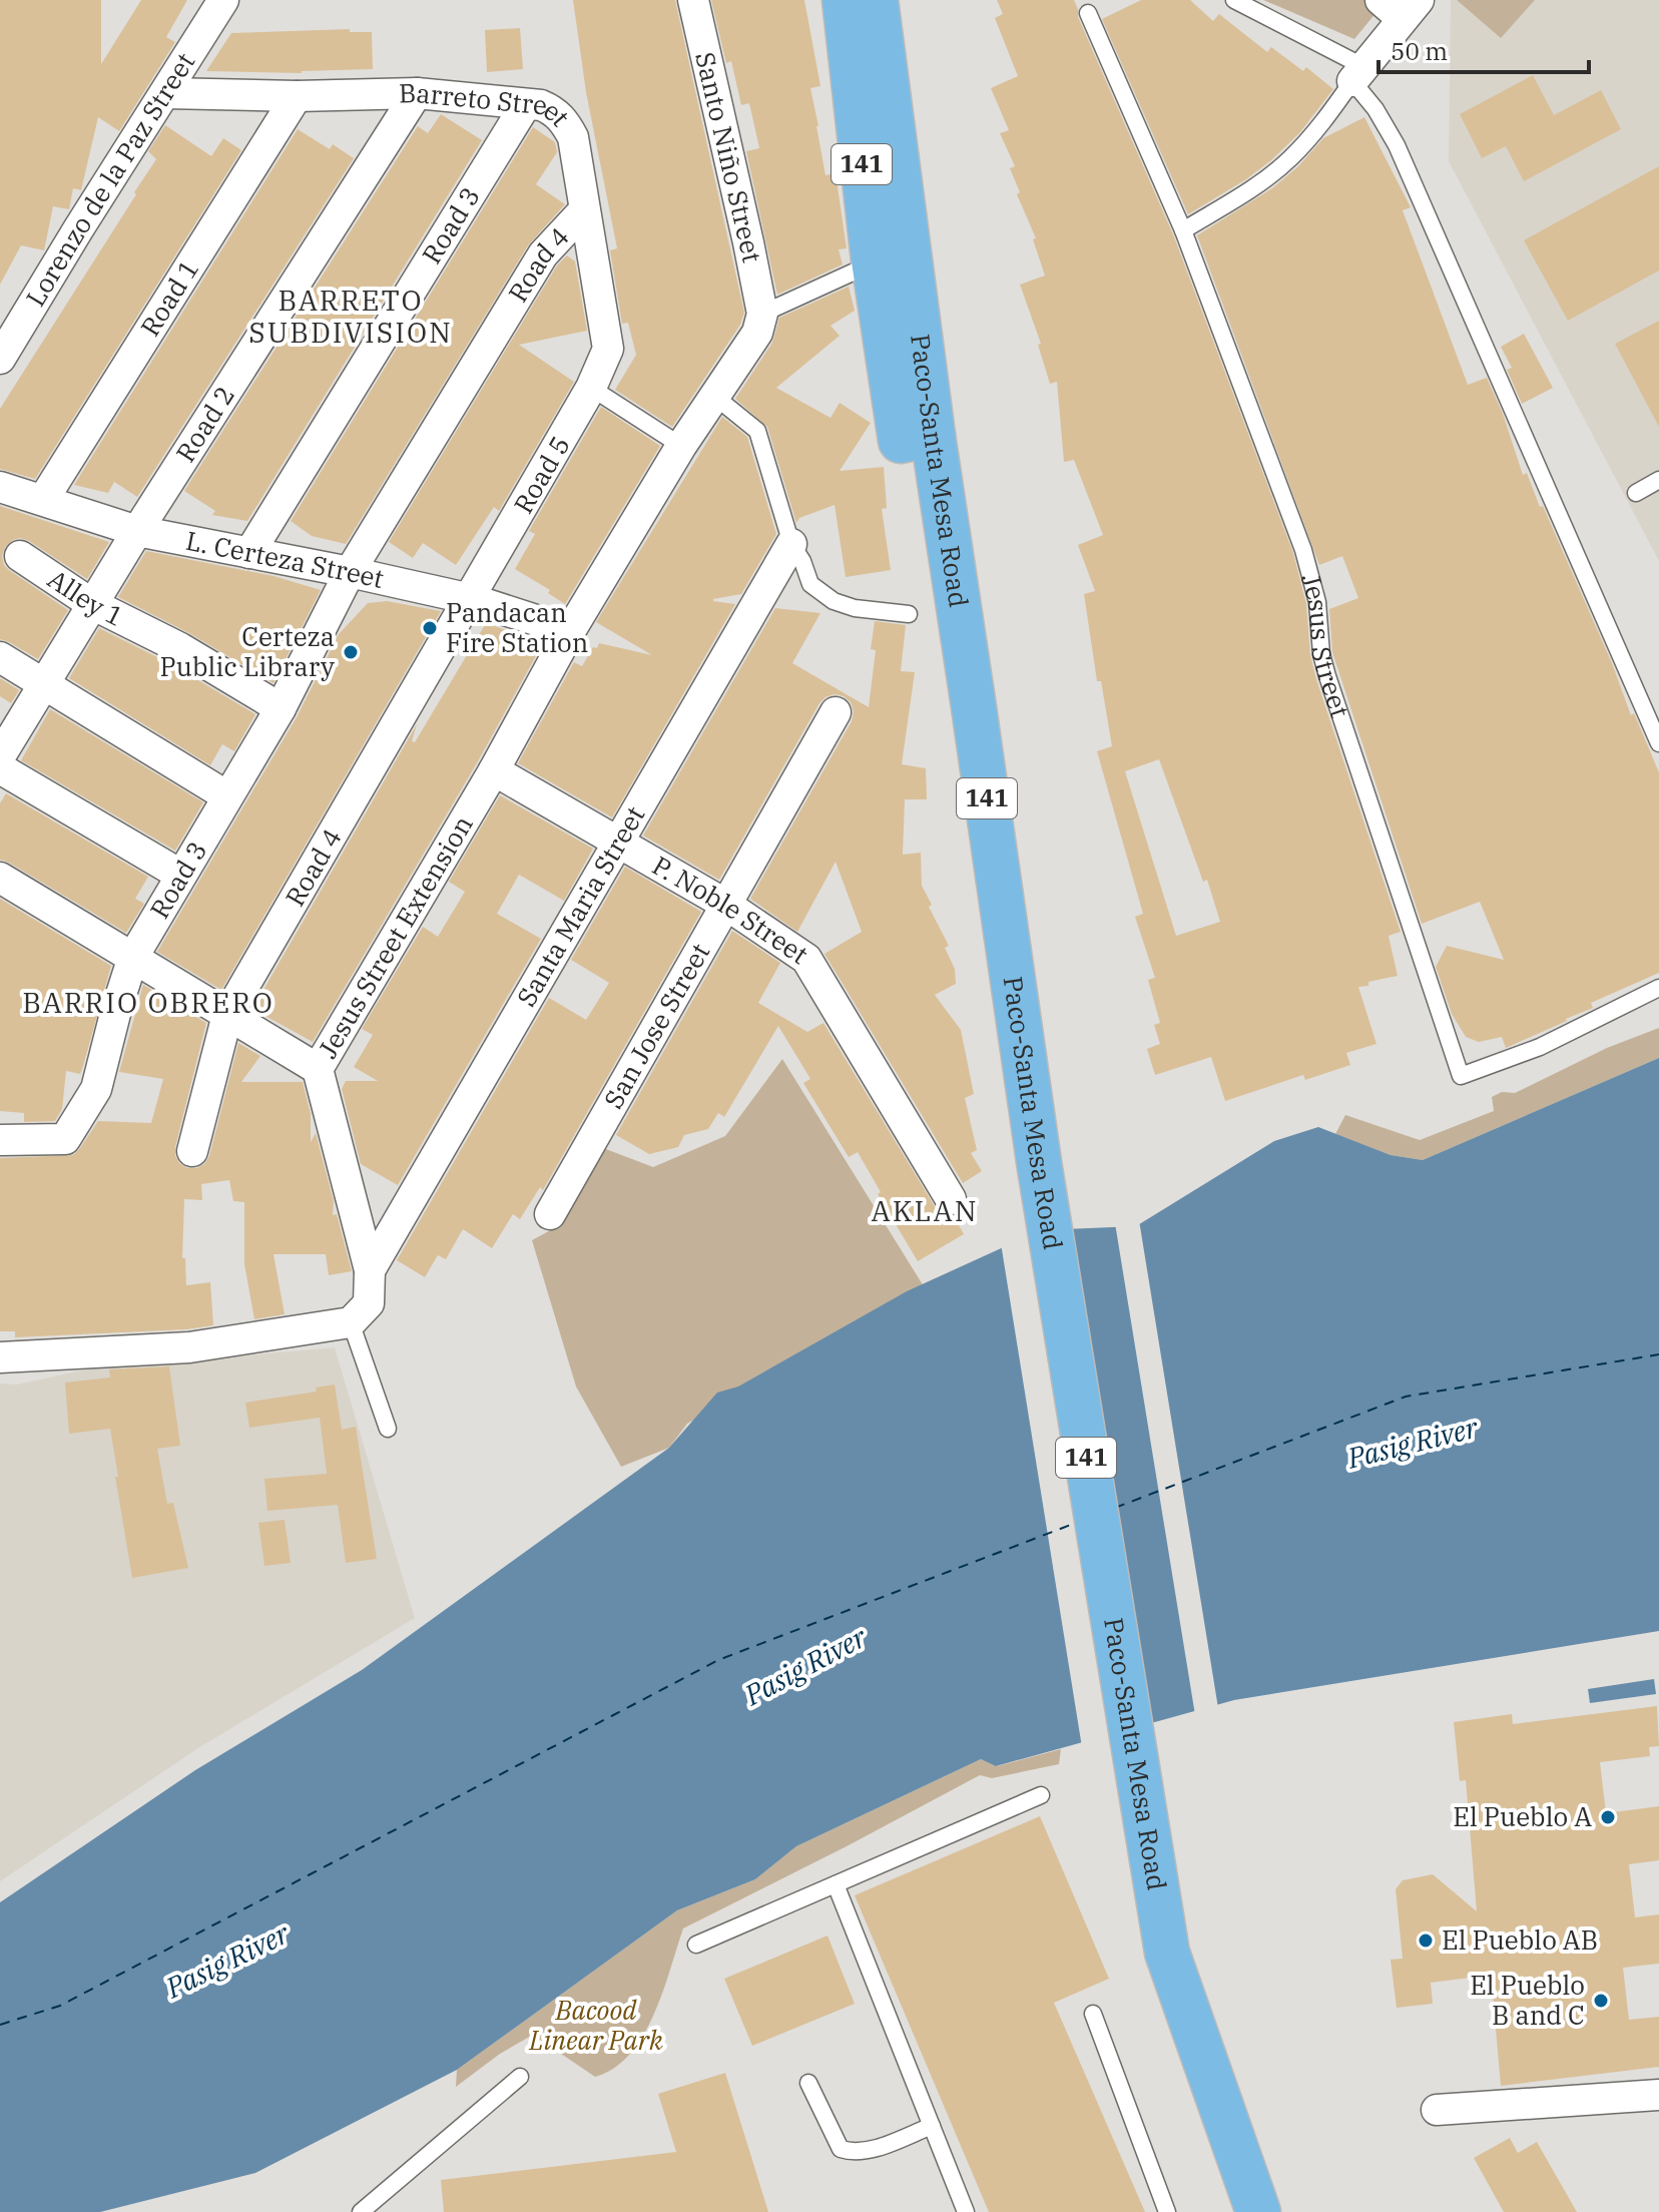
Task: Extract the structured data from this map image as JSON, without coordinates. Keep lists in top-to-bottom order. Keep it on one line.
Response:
{"streets":{"main road":["141","Paco-Santa Mesa Road"],"street":["Barreto Street","Santo Niño Street","Lorenzo de la Paz Street","Road 3","Road 4","Road 1","Road 2","Road 5","L. Certeza Street","Alley 1","Santa Maria Street","P. Noble Street","Jesus Street Extension","San Jose Street"],"lane":["Jesus Street"]},"crossings":[["Barreto Street","Lorenzo de la Paz Street"],["Barreto Street","Road 3"],["Barreto Street","Road 4"],["Barreto Street","Road 1"],["Barreto Street","Road 2"],["Barreto Street","Road 5"],["Santo Niño Street","Jesus Street Extension"],["Road 3","Road 4"],["Road 3","L. Certeza Street"],["Road 3","Alley 1"],["Road 4","Road 5"],["Road 4","L. Certeza Street"],["Road 1","L. Certeza Street"],["Road 2","L. Certeza Street"],["Road 2","Alley 1"],["Road 5","L. Certeza Street"],["L. Certeza Street","Jesus Street Extension"],["Santa Maria Street","P. Noble Street"],["Santa Maria Street","Jesus Street Extension"],["P. Noble Street","Jesus Street Extension"],["P. Noble Street","San Jose Street"]],"districts":["BARRETO SUBDIVISION","BARRIO OBRERO","AKLAN"],"water":["Pasig River"],"parks":["Bacood Linear Park"],"places":["Pandacan Fire Station","Certeza Public Library","El Pueblo A","El Pueblo AB","El Pueblo B and C"],"scale_bar":"50 m"}
